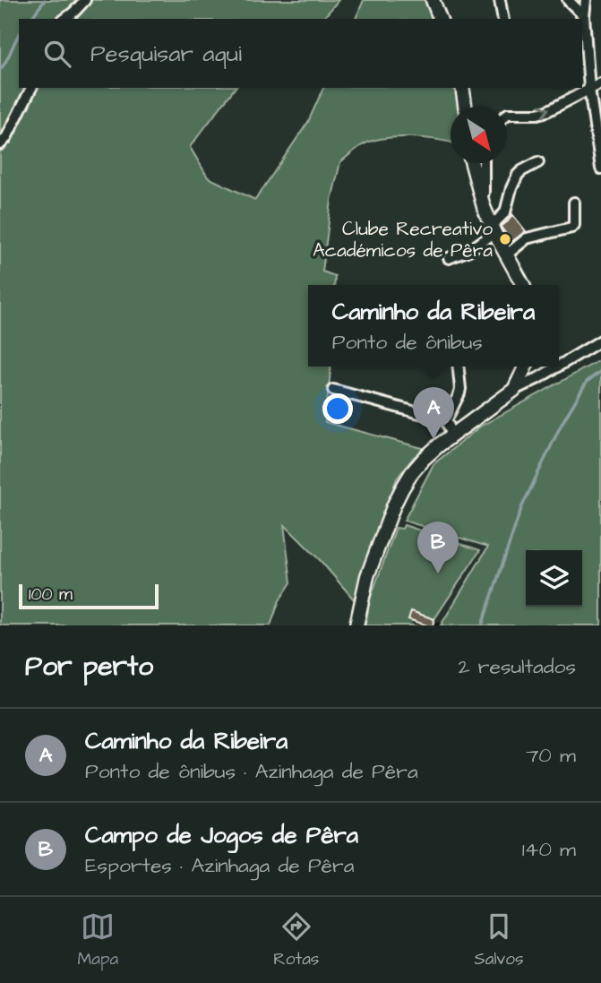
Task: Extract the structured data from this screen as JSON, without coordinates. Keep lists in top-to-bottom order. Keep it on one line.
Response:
{"places":["Clube Recreativo Académicos de Pêra"],"scale_bar":"100 m","north":"bottom right","page":{"search":"Pesquisar aqui","popup":["Caminho da Ribeira","Ponto de ônibus"],"pins":["A","B"],"scale":"100 m","heading":["Por perto","2 resultados"],"list":[{"mark":"A","name":"Caminho da Ribeira","note":"Ponto de ônibus · Azinhaga de Pêra","value":"70 m"},{"mark":"B","name":"Campo de Jogos de Pêra","note":"Esportes · Azinhaga de Pêra","value":"140 m"}],"nav":["Mapa","Rotas","Salvos"]}}
